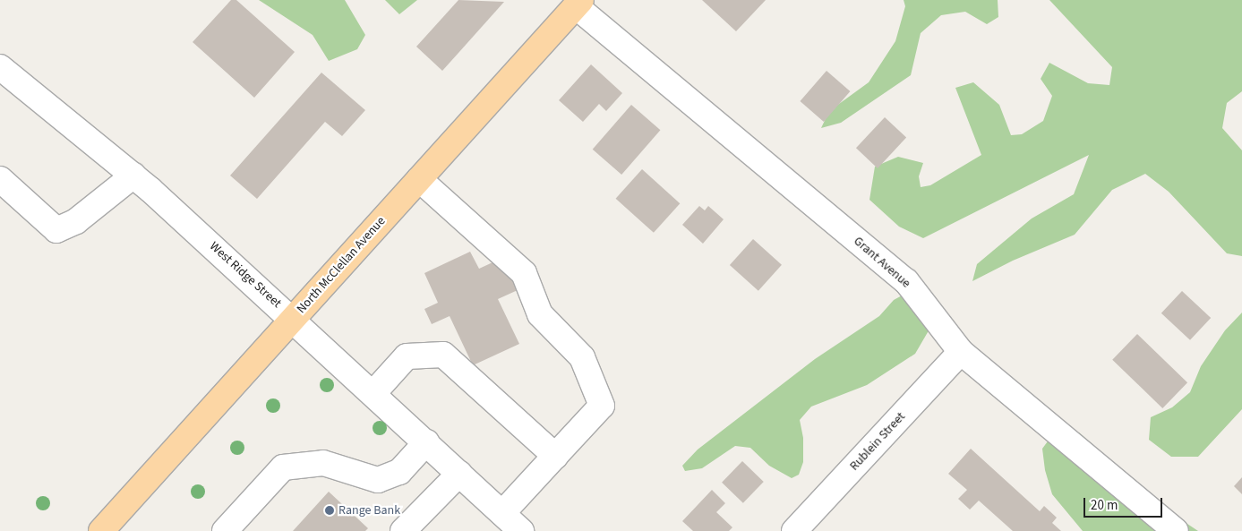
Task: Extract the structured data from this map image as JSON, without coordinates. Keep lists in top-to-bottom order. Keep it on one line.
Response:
{"streets":{"main road":["North McClellan Avenue"],"street":["Grant Avenue","West Ridge Street","Rublein Street"]},"crossings":[["Grant Avenue","North McClellan Avenue"],["Grant Avenue","Rublein Street"],["North McClellan Avenue","West Ridge Street"]],"places":["Range Bank"],"scale_bar":"20 m"}
